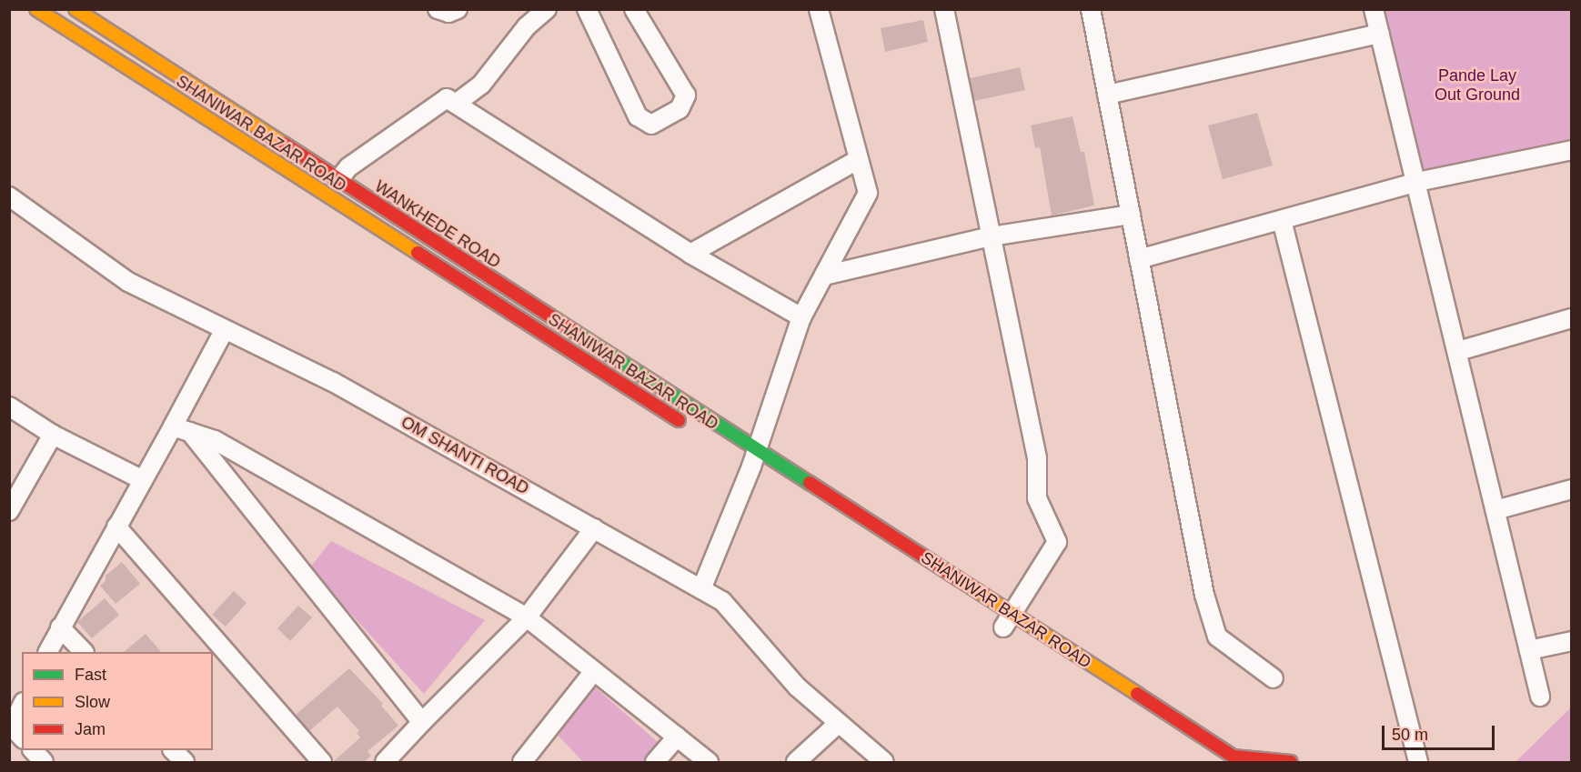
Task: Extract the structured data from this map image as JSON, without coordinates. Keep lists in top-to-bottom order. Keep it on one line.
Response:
{"streets":{"main road":["SHANIWAR BAZAR ROAD","WANKHEDE ROAD"],"street":["OM SHANTI ROAD"]},"crossings":[["SHANIWAR BAZAR ROAD","WANKHEDE ROAD"]],"parks":["Pande Lay Out Ground"],"legend":["Fast","Slow","Jam"],"scale_bar":"50 m"}
